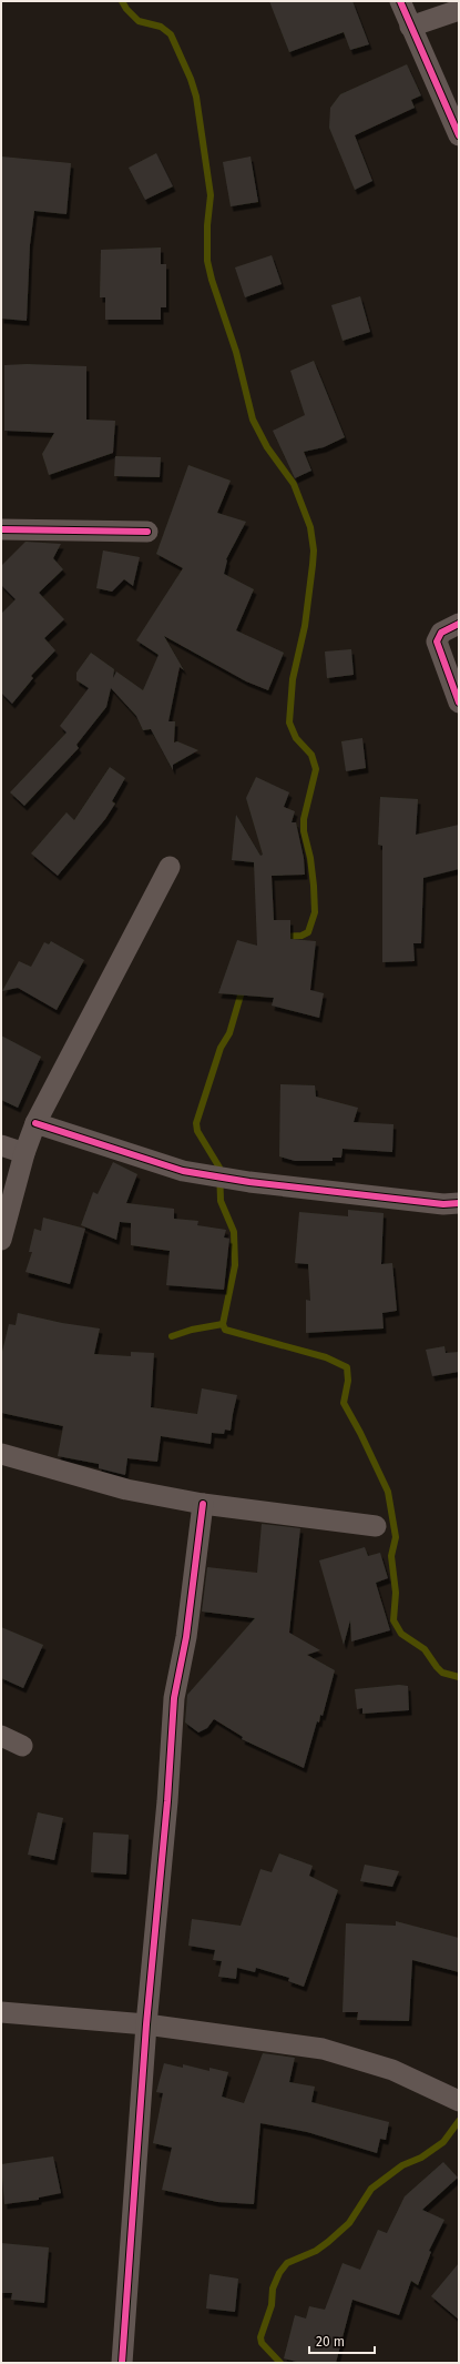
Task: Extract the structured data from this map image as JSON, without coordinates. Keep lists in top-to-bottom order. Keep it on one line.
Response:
{"scale_bar":"20 m"}
